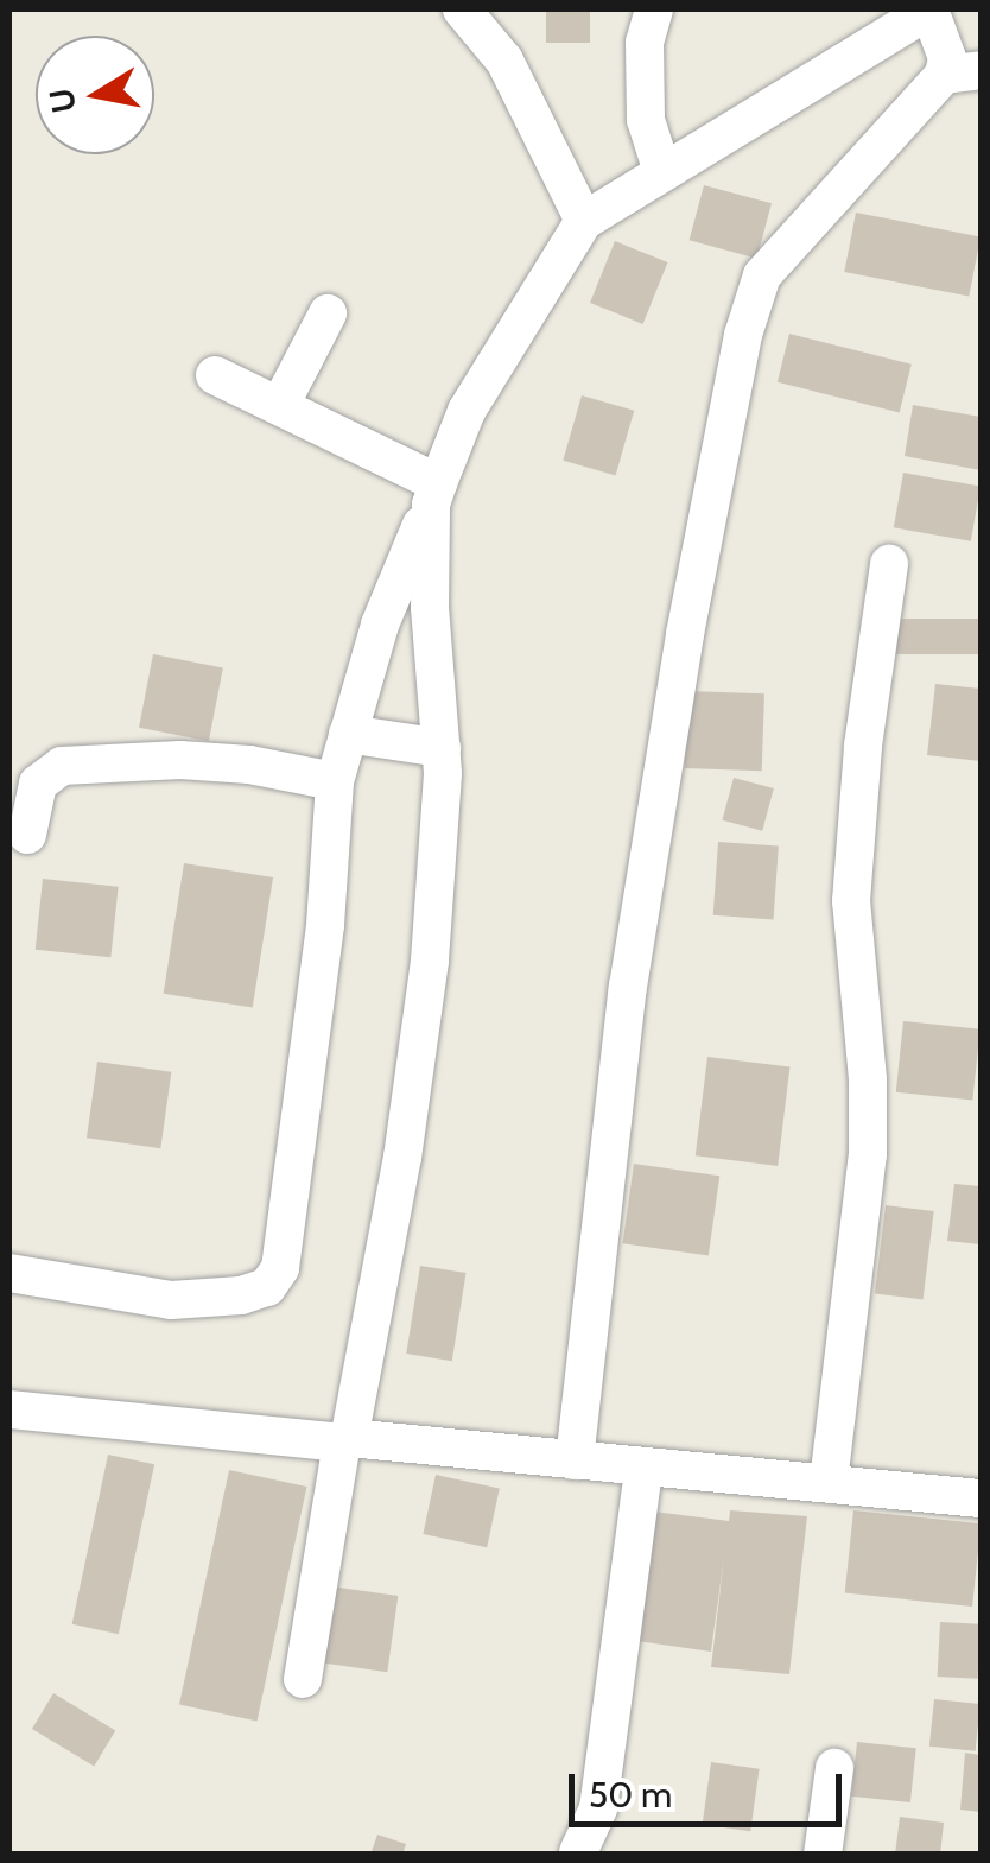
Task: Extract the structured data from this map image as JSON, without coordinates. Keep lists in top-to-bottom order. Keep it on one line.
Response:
{"scale_bar":"50 m","north":"left"}
